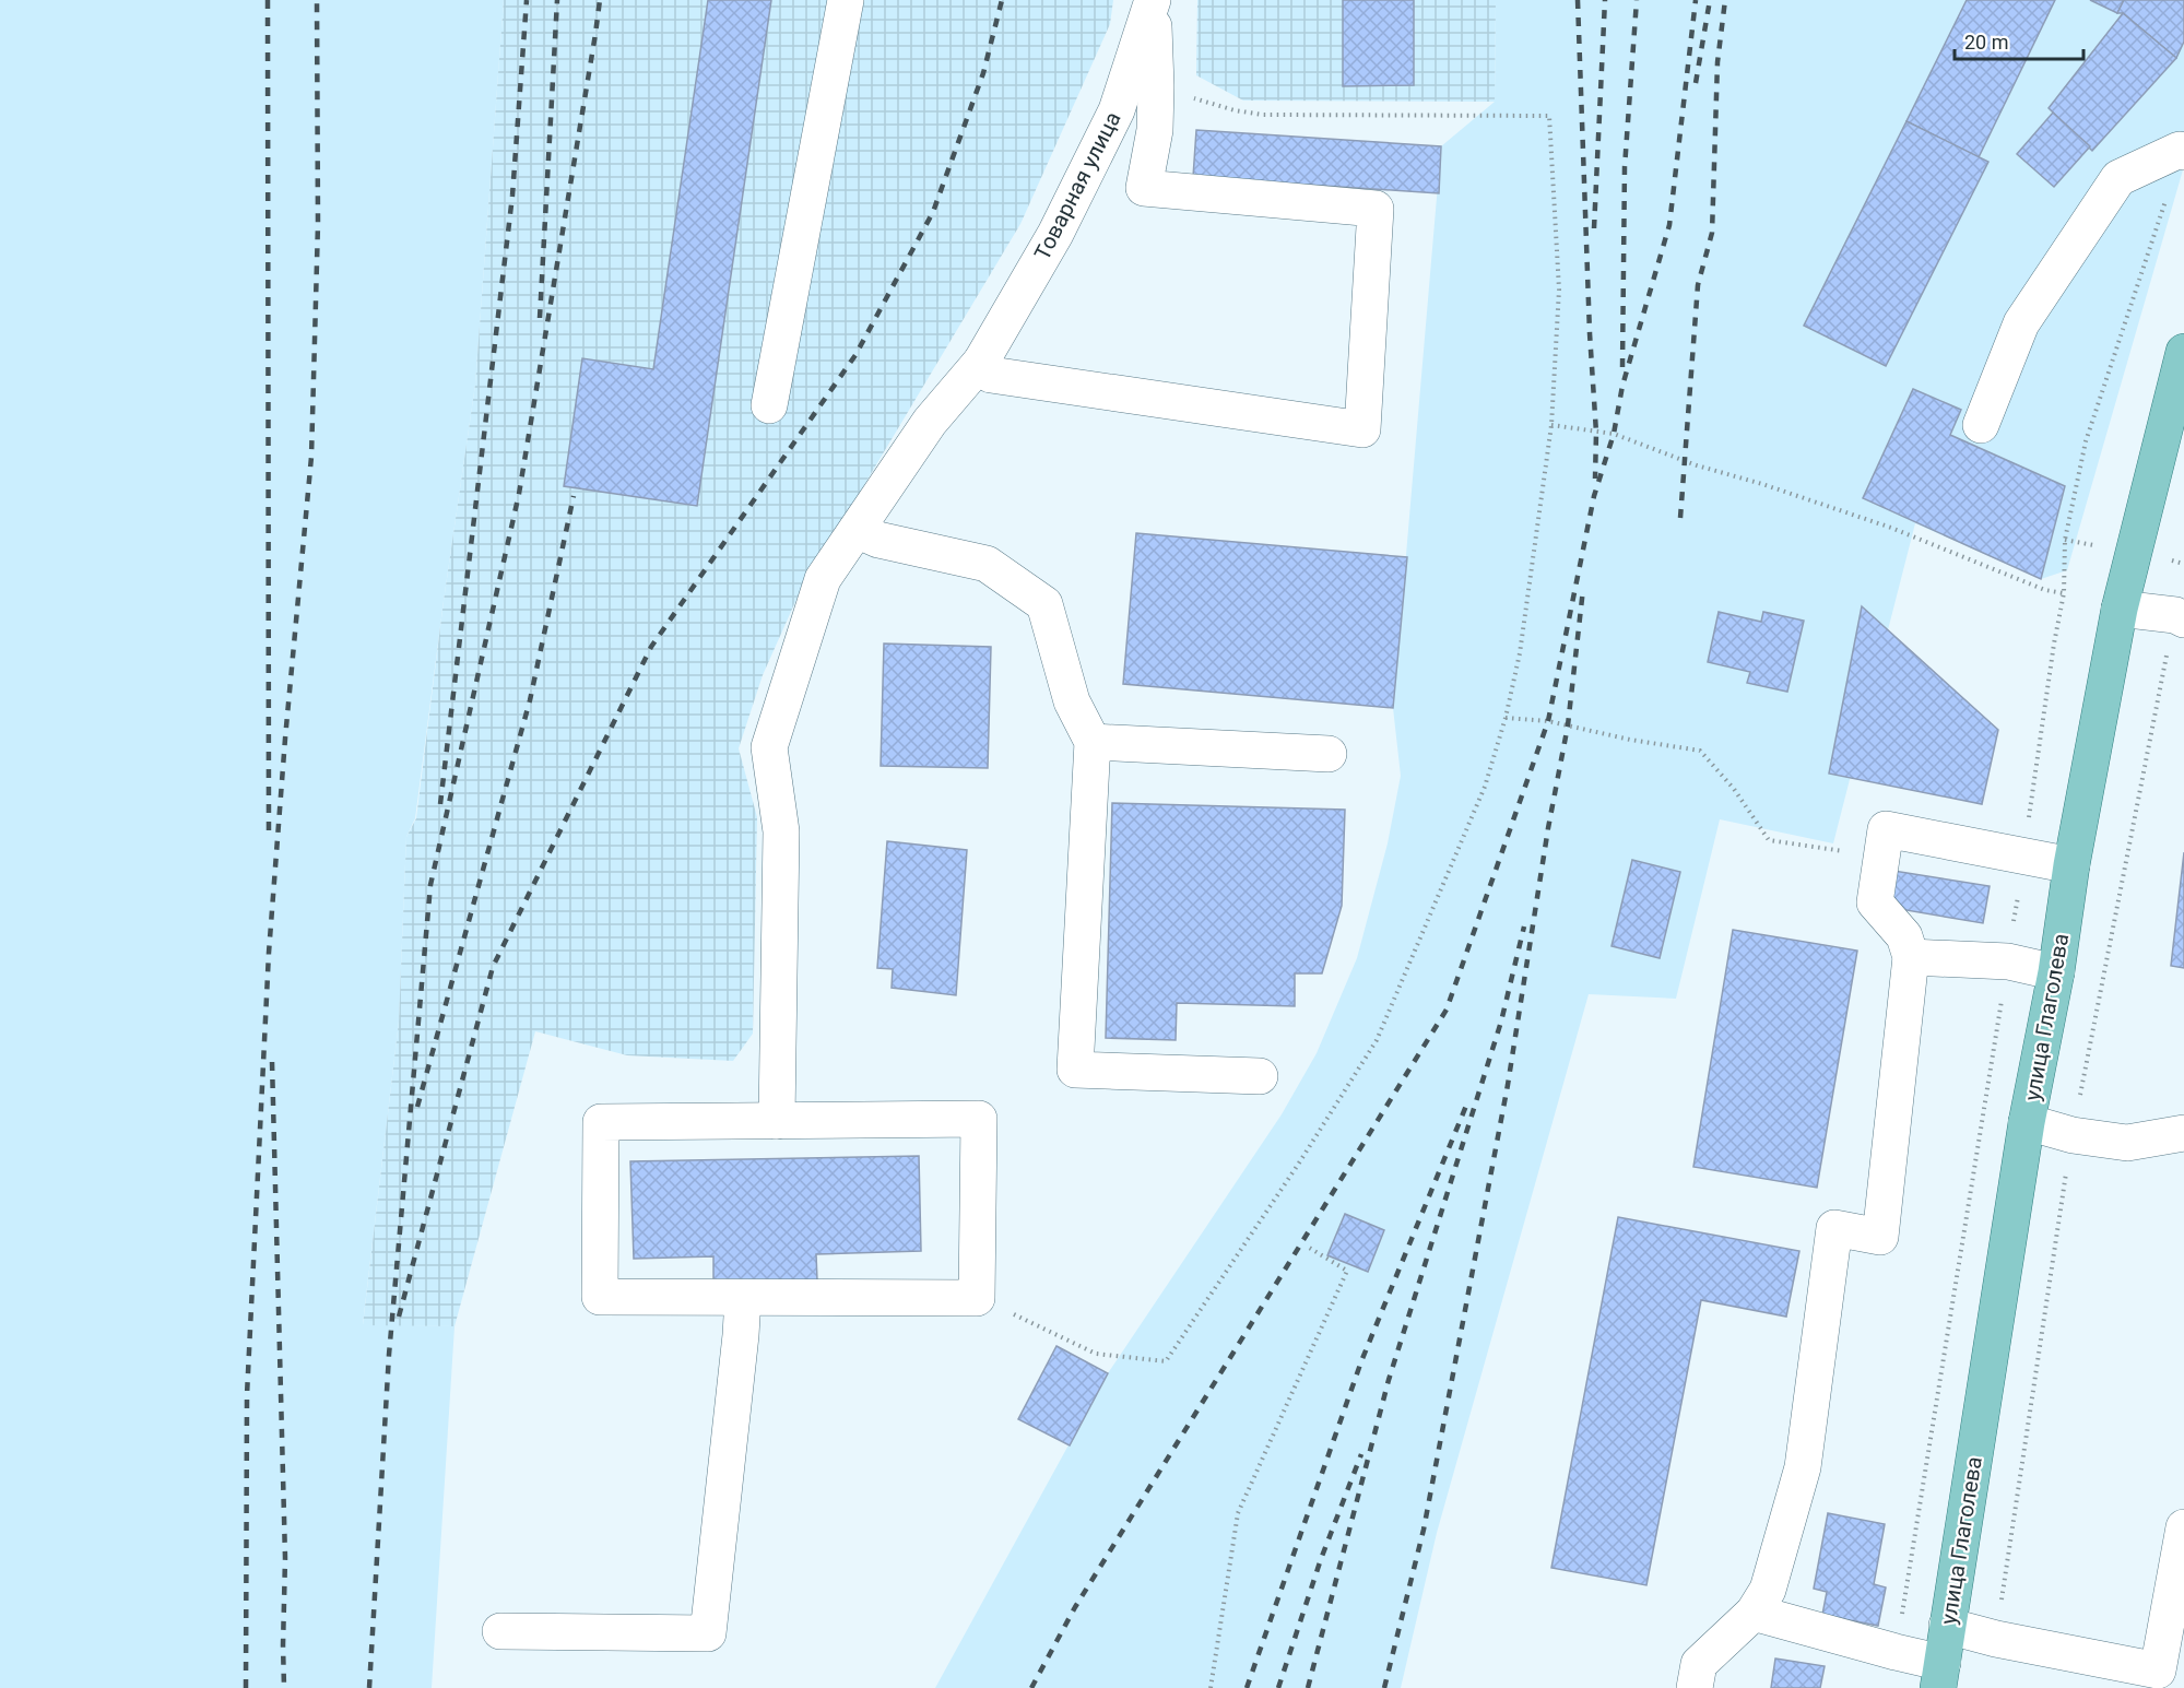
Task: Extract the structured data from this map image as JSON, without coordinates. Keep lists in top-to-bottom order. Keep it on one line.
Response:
{"streets":{"main road":["улица Глаголева"],"street":["Товарная улица"]},"scale_bar":"20 m"}
